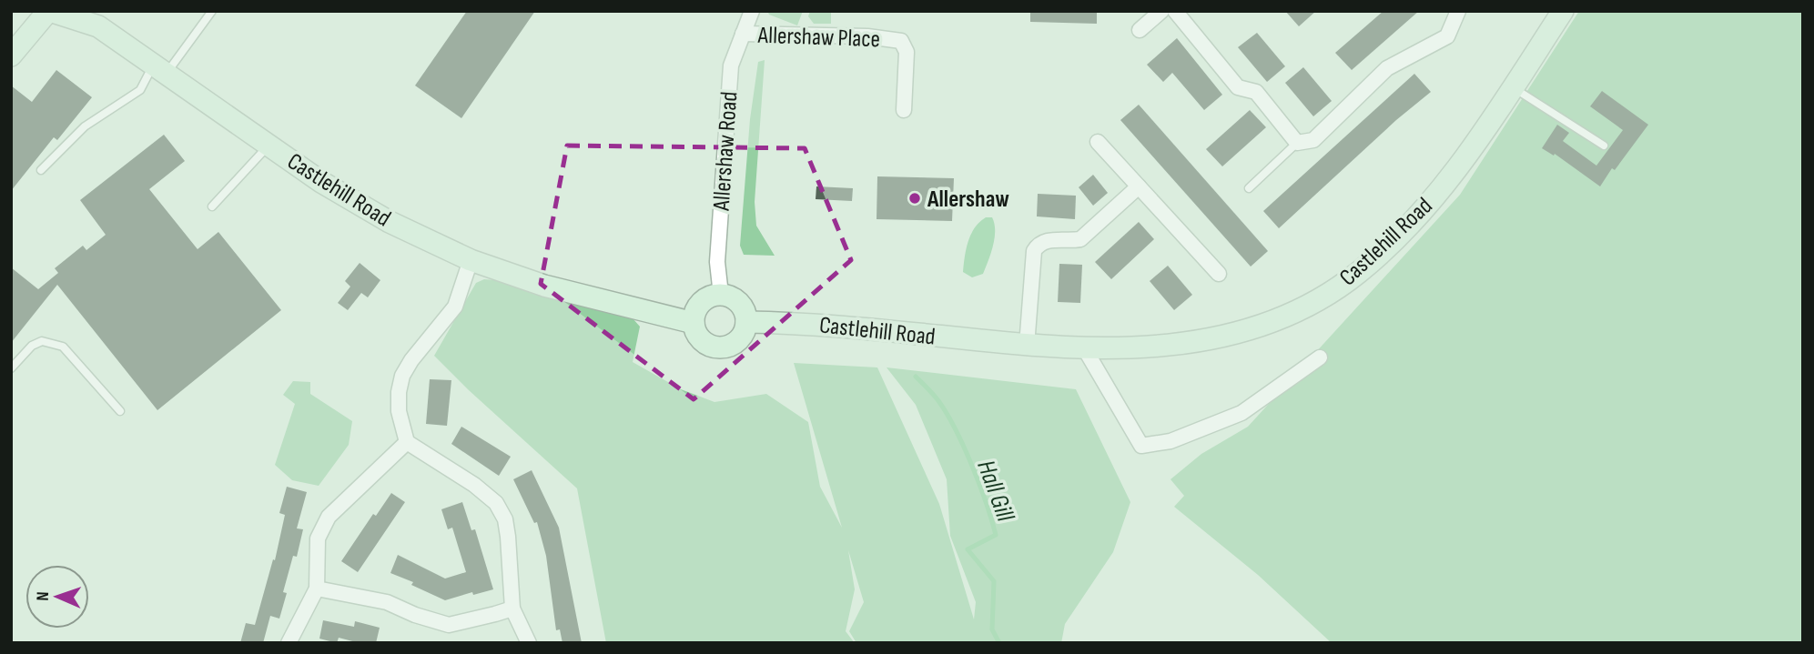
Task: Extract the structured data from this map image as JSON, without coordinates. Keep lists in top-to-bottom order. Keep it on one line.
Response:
{"streets":{"main road":["Castlehill Road"],"street":["Allershaw Place","Allershaw Road"]},"crossings":[["Allershaw Place","Allershaw Road"],["Allershaw Road","Castlehill Road"]],"water":["Hall Gill"],"places":["Allershaw"],"north":"left"}
